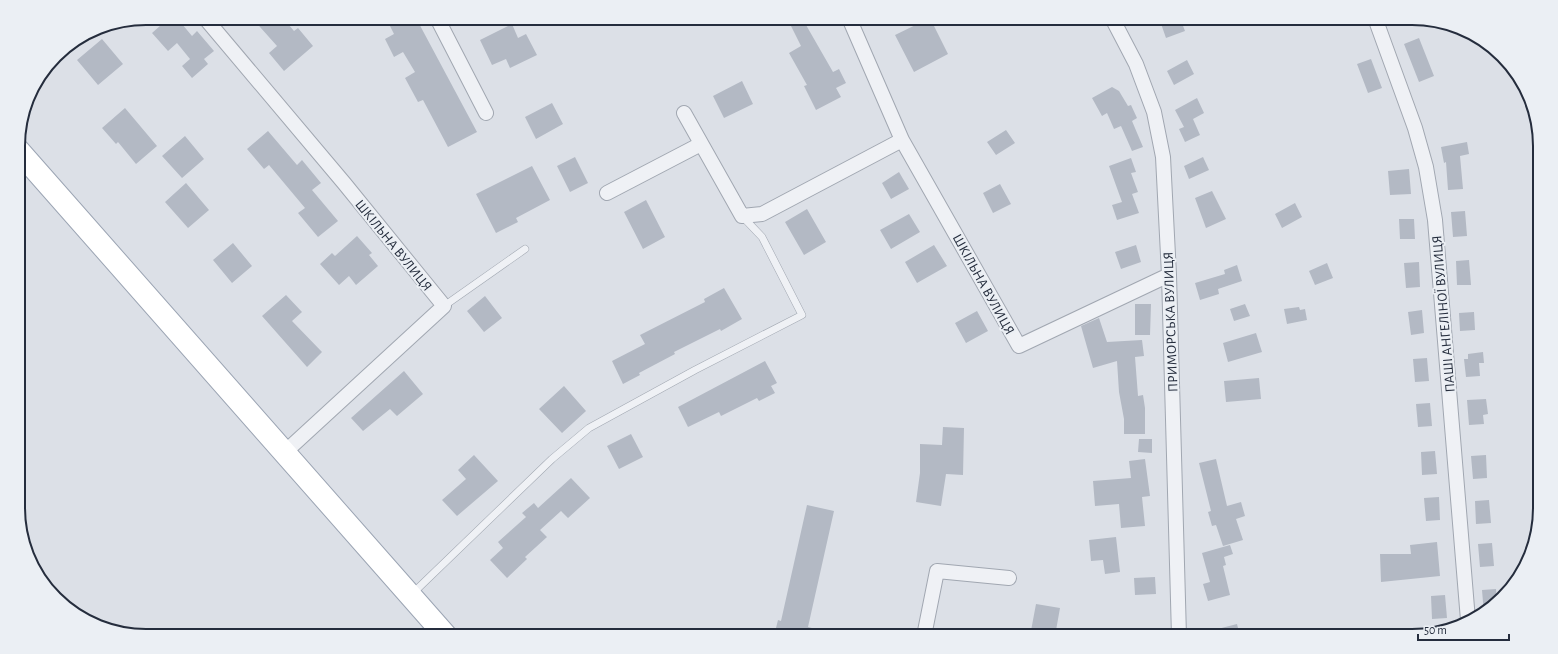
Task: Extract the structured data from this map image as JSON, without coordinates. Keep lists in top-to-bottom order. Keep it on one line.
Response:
{"streets":{"street":["ШКІЛЬНА ВУЛИЦЯ","ПАШІ АНГЕЛІНОЇ ВУЛИЦЯ","ПРИМОРСЬКА ВУЛИЦЯ"]},"crossings":[["ШКІЛЬНА ВУЛИЦЯ","ПРИМОРСЬКА ВУЛИЦЯ"]],"scale_bar":"50 m"}
